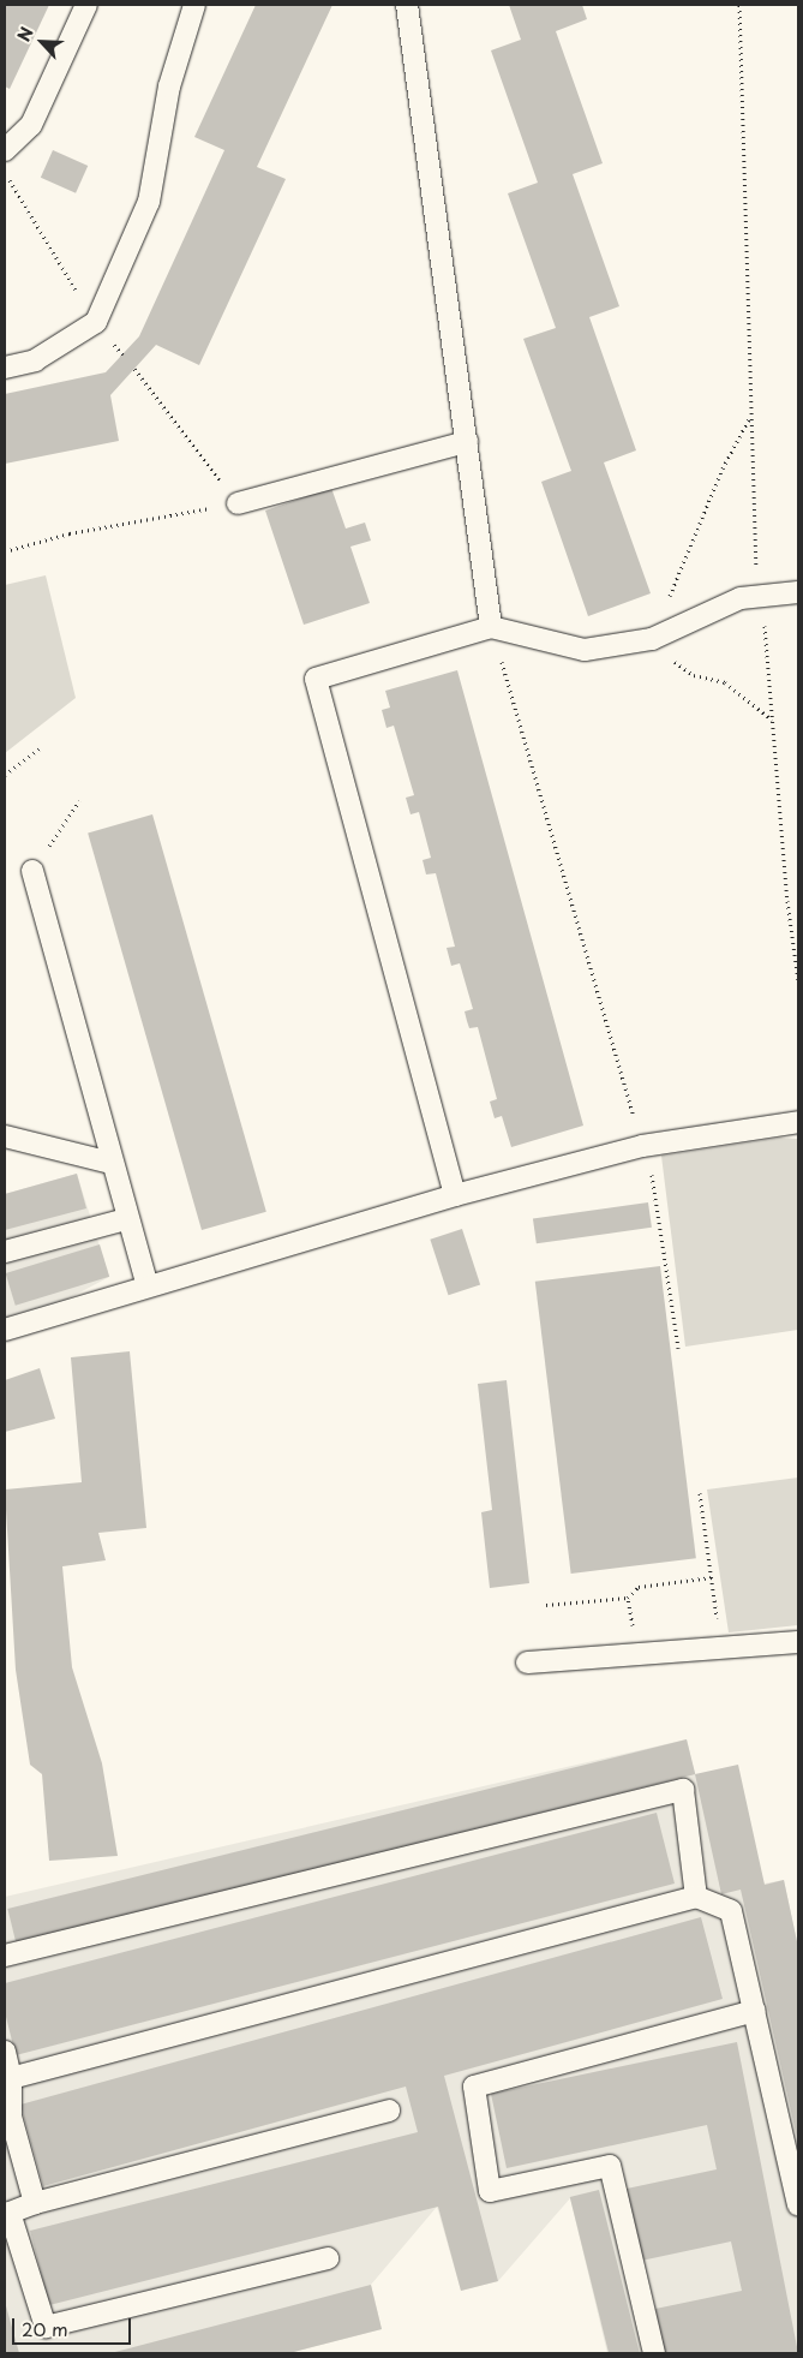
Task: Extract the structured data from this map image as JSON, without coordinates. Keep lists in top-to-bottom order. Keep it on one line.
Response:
{"scale_bar":"20 m","north":"top left"}
